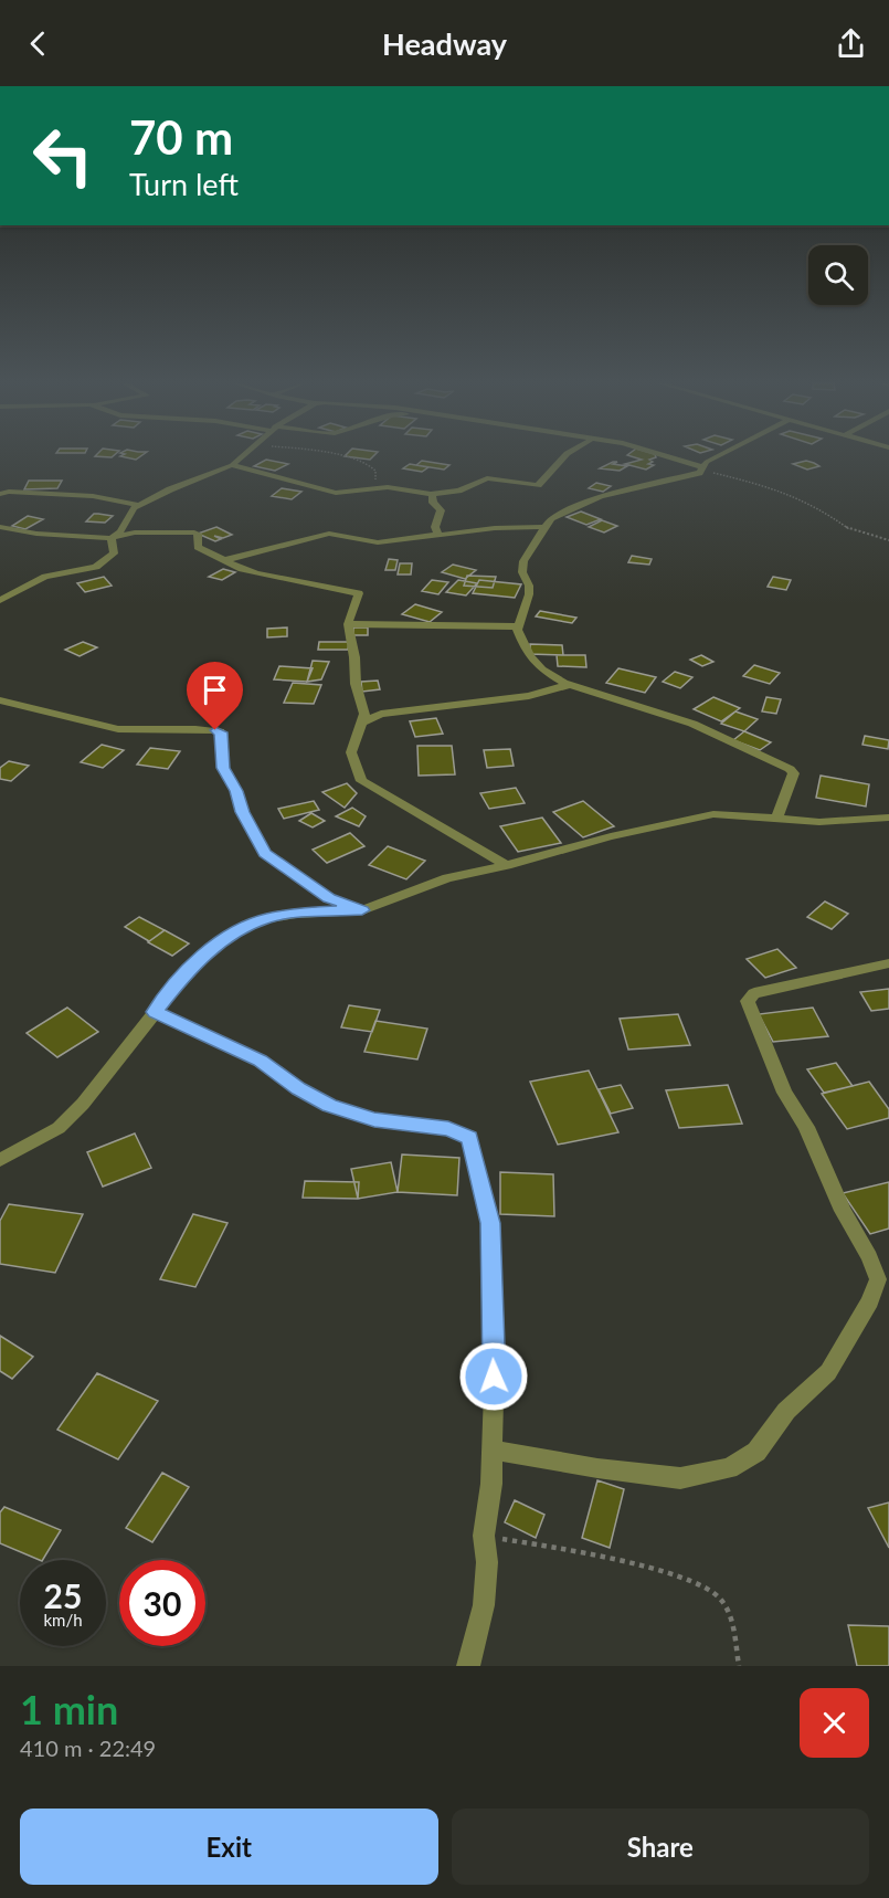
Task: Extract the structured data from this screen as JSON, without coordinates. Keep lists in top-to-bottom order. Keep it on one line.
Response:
{"page":{"header":"Headway","turn":["70 m","Turn left"],"speed":"25 km/h","limit":"30","heading":["1 min","410 m · 22:49"],"buttons":["Exit","Share"]}}
